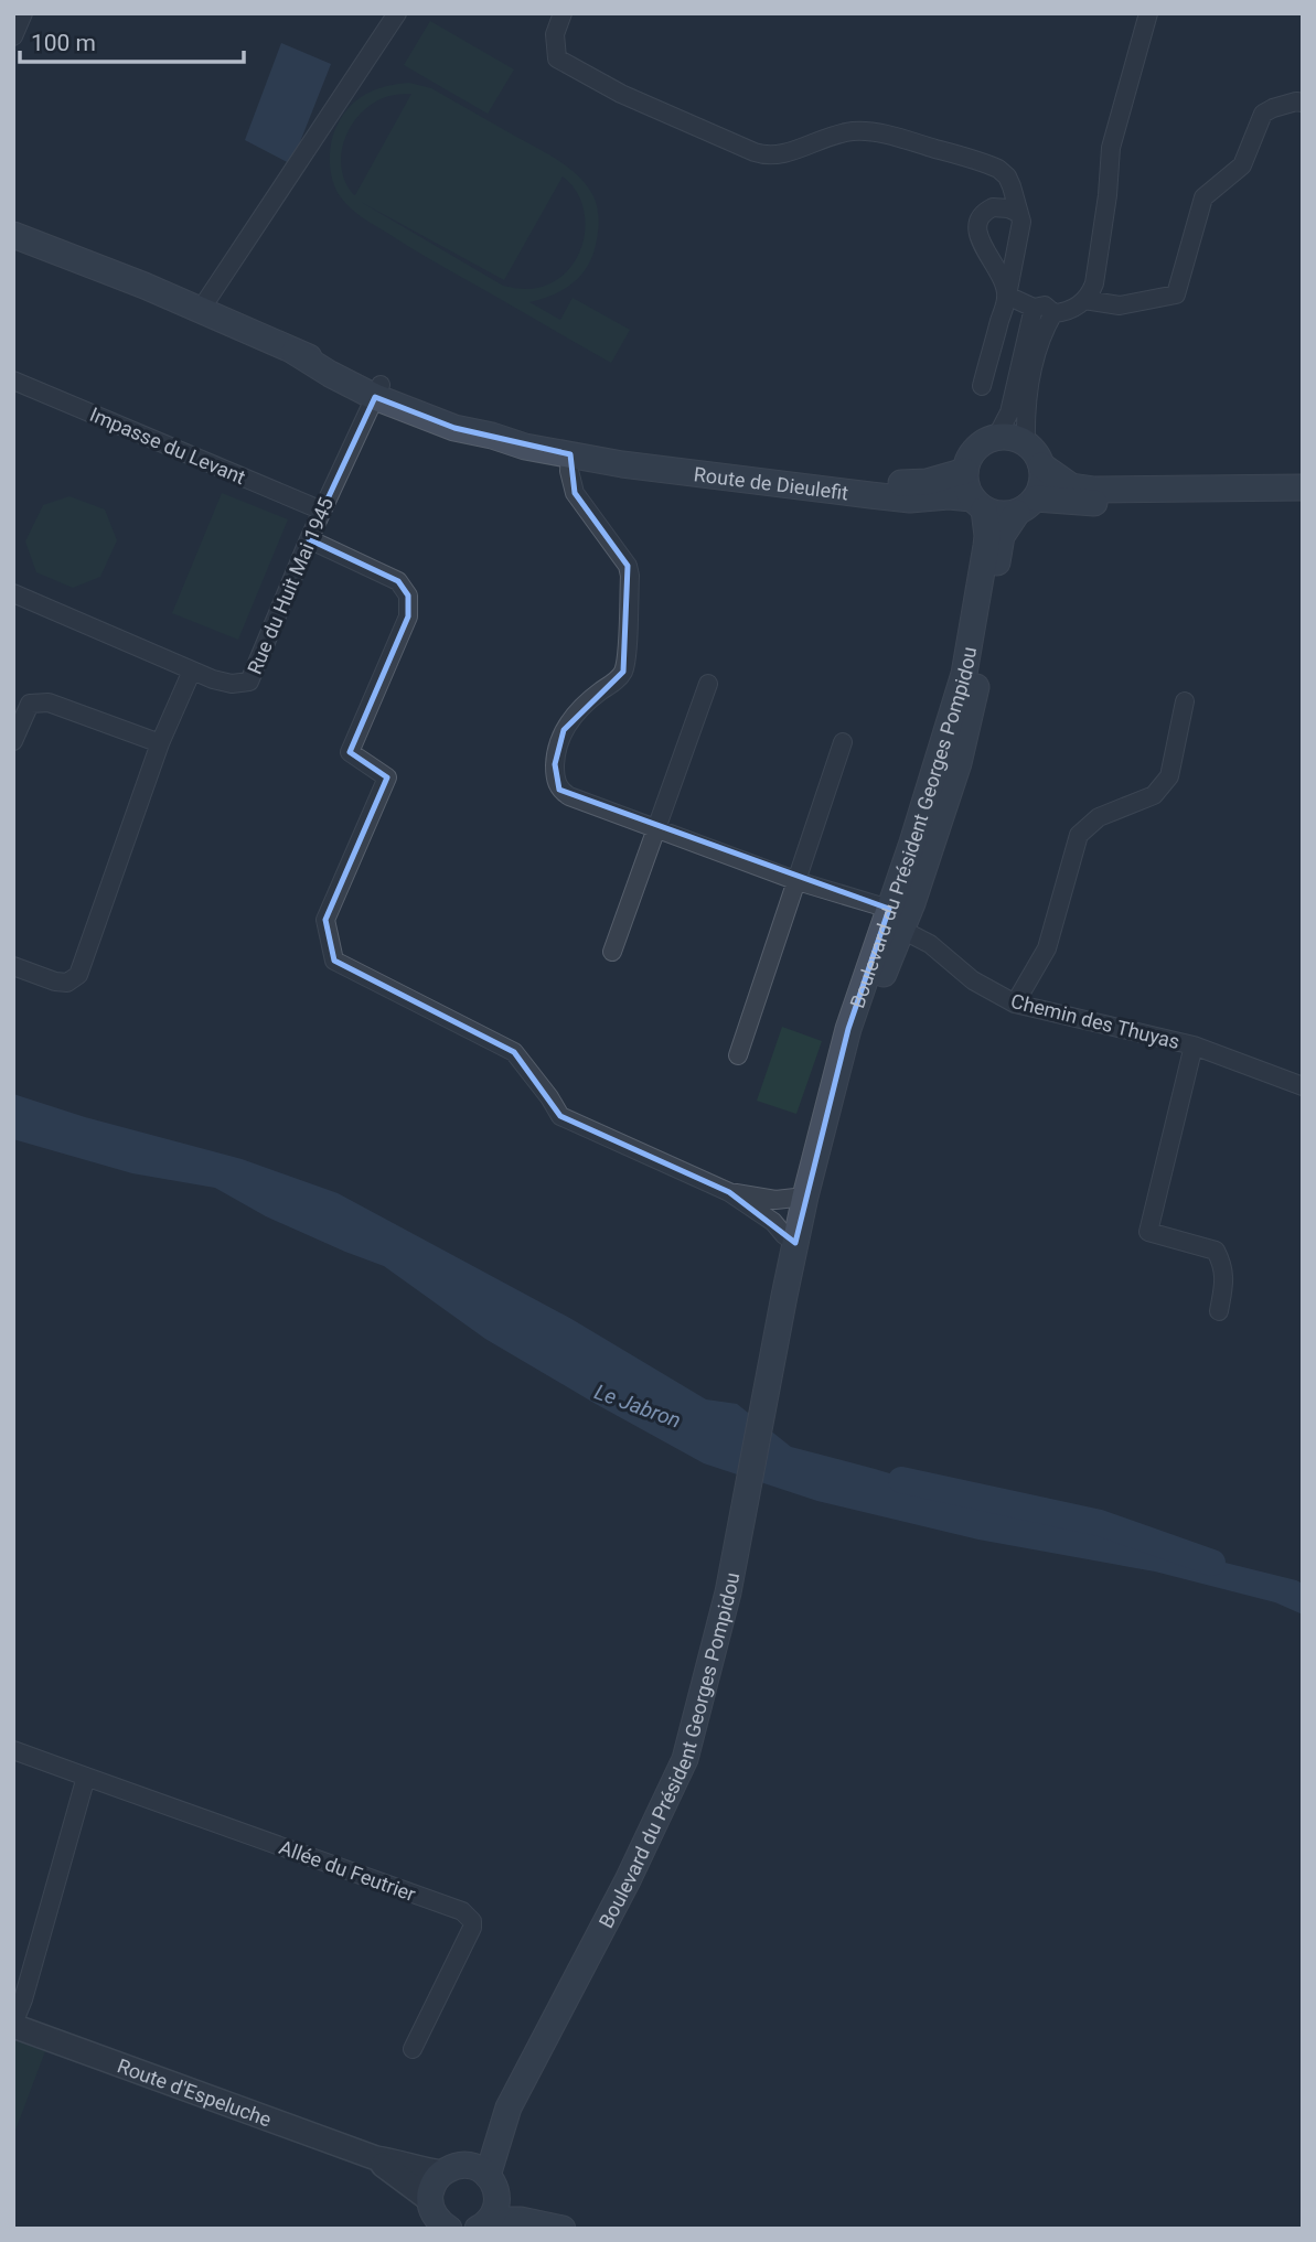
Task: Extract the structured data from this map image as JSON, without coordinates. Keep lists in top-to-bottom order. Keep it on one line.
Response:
{"streets":{"main road":["Route de Dieulefit","Boulevard du Président Georges Pompidou"],"street":["Impasse du Levant","Rue du Huit Mai 1945","Chemin des Thuyas","Allée du Feutrier","Route d'Espeluche"]},"crossings":[["Impasse du Levant","Rue du Huit Mai 1945"],["Route de Dieulefit","Rue du Huit Mai 1945"],["Route de Dieulefit","Boulevard du Président Georges Pompidou"],["Route de Dieulefit","Chemin des Thuyas"],["Boulevard du Président Georges Pompidou","Chemin des Thuyas"],["Boulevard du Président Georges Pompidou","Route d'Espeluche"]],"water":["Le Jabron"],"scale_bar":"100 m"}
